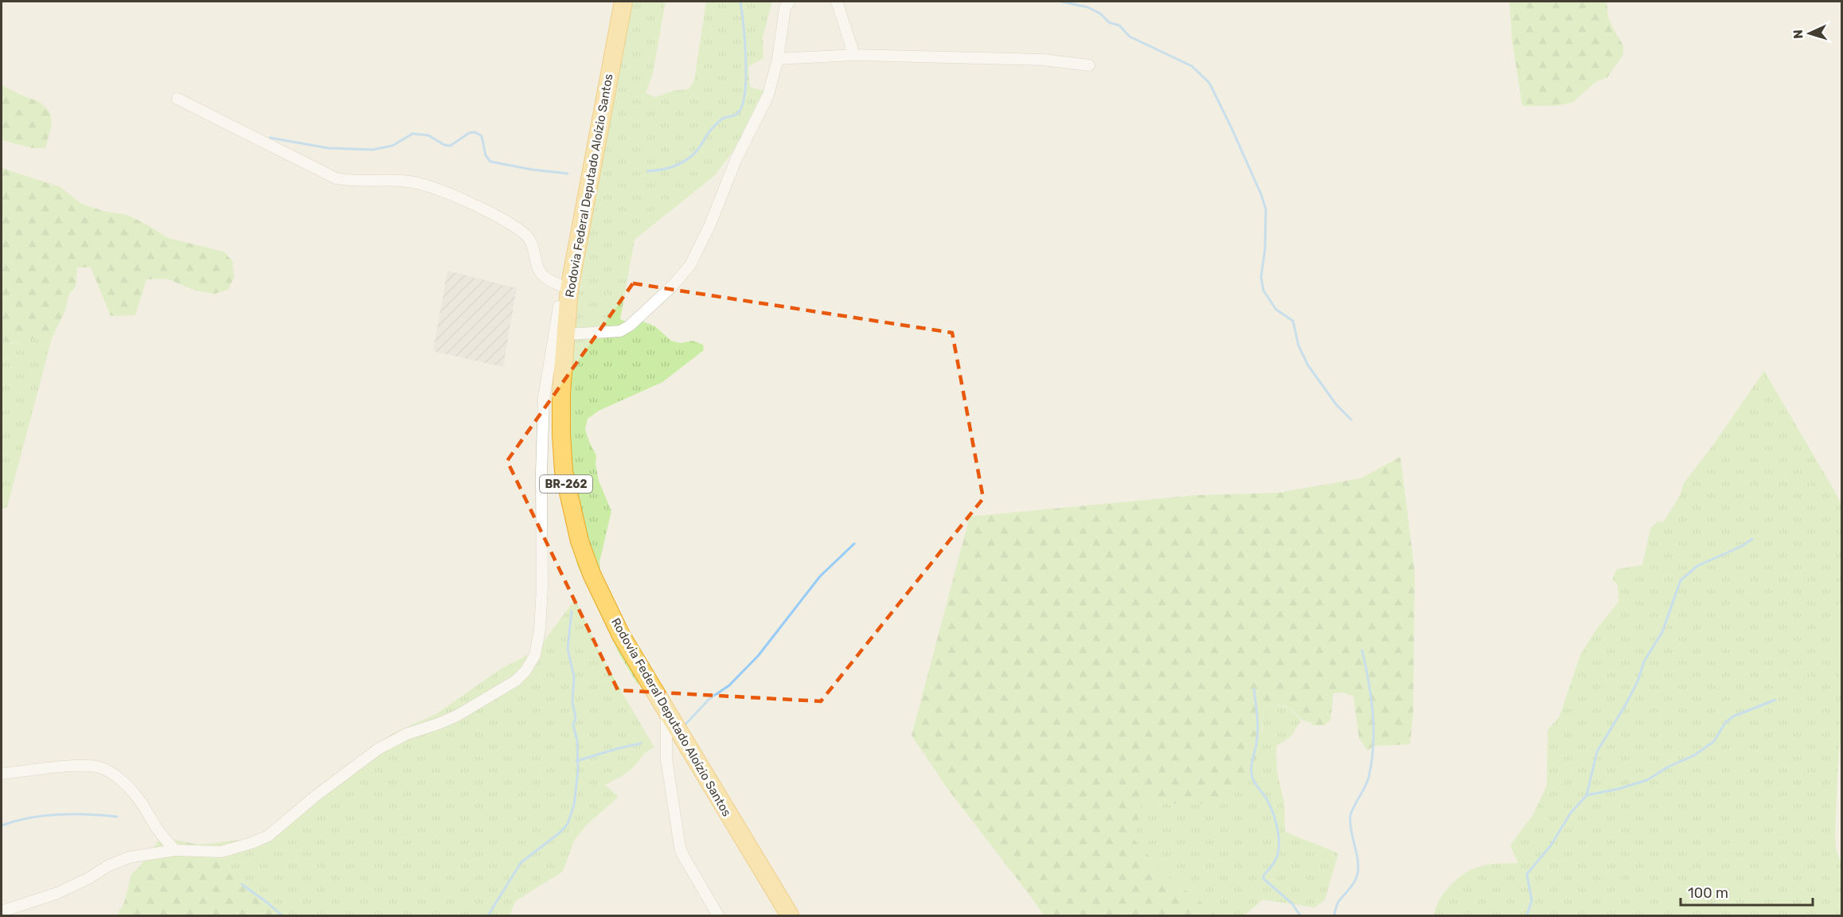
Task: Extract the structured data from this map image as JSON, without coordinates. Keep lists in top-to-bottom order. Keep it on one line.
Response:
{"streets":{"highway":["Rodovia Federal Deputado Aloízio Santos","BR-262"]},"scale_bar":"100 m","north":"left"}
